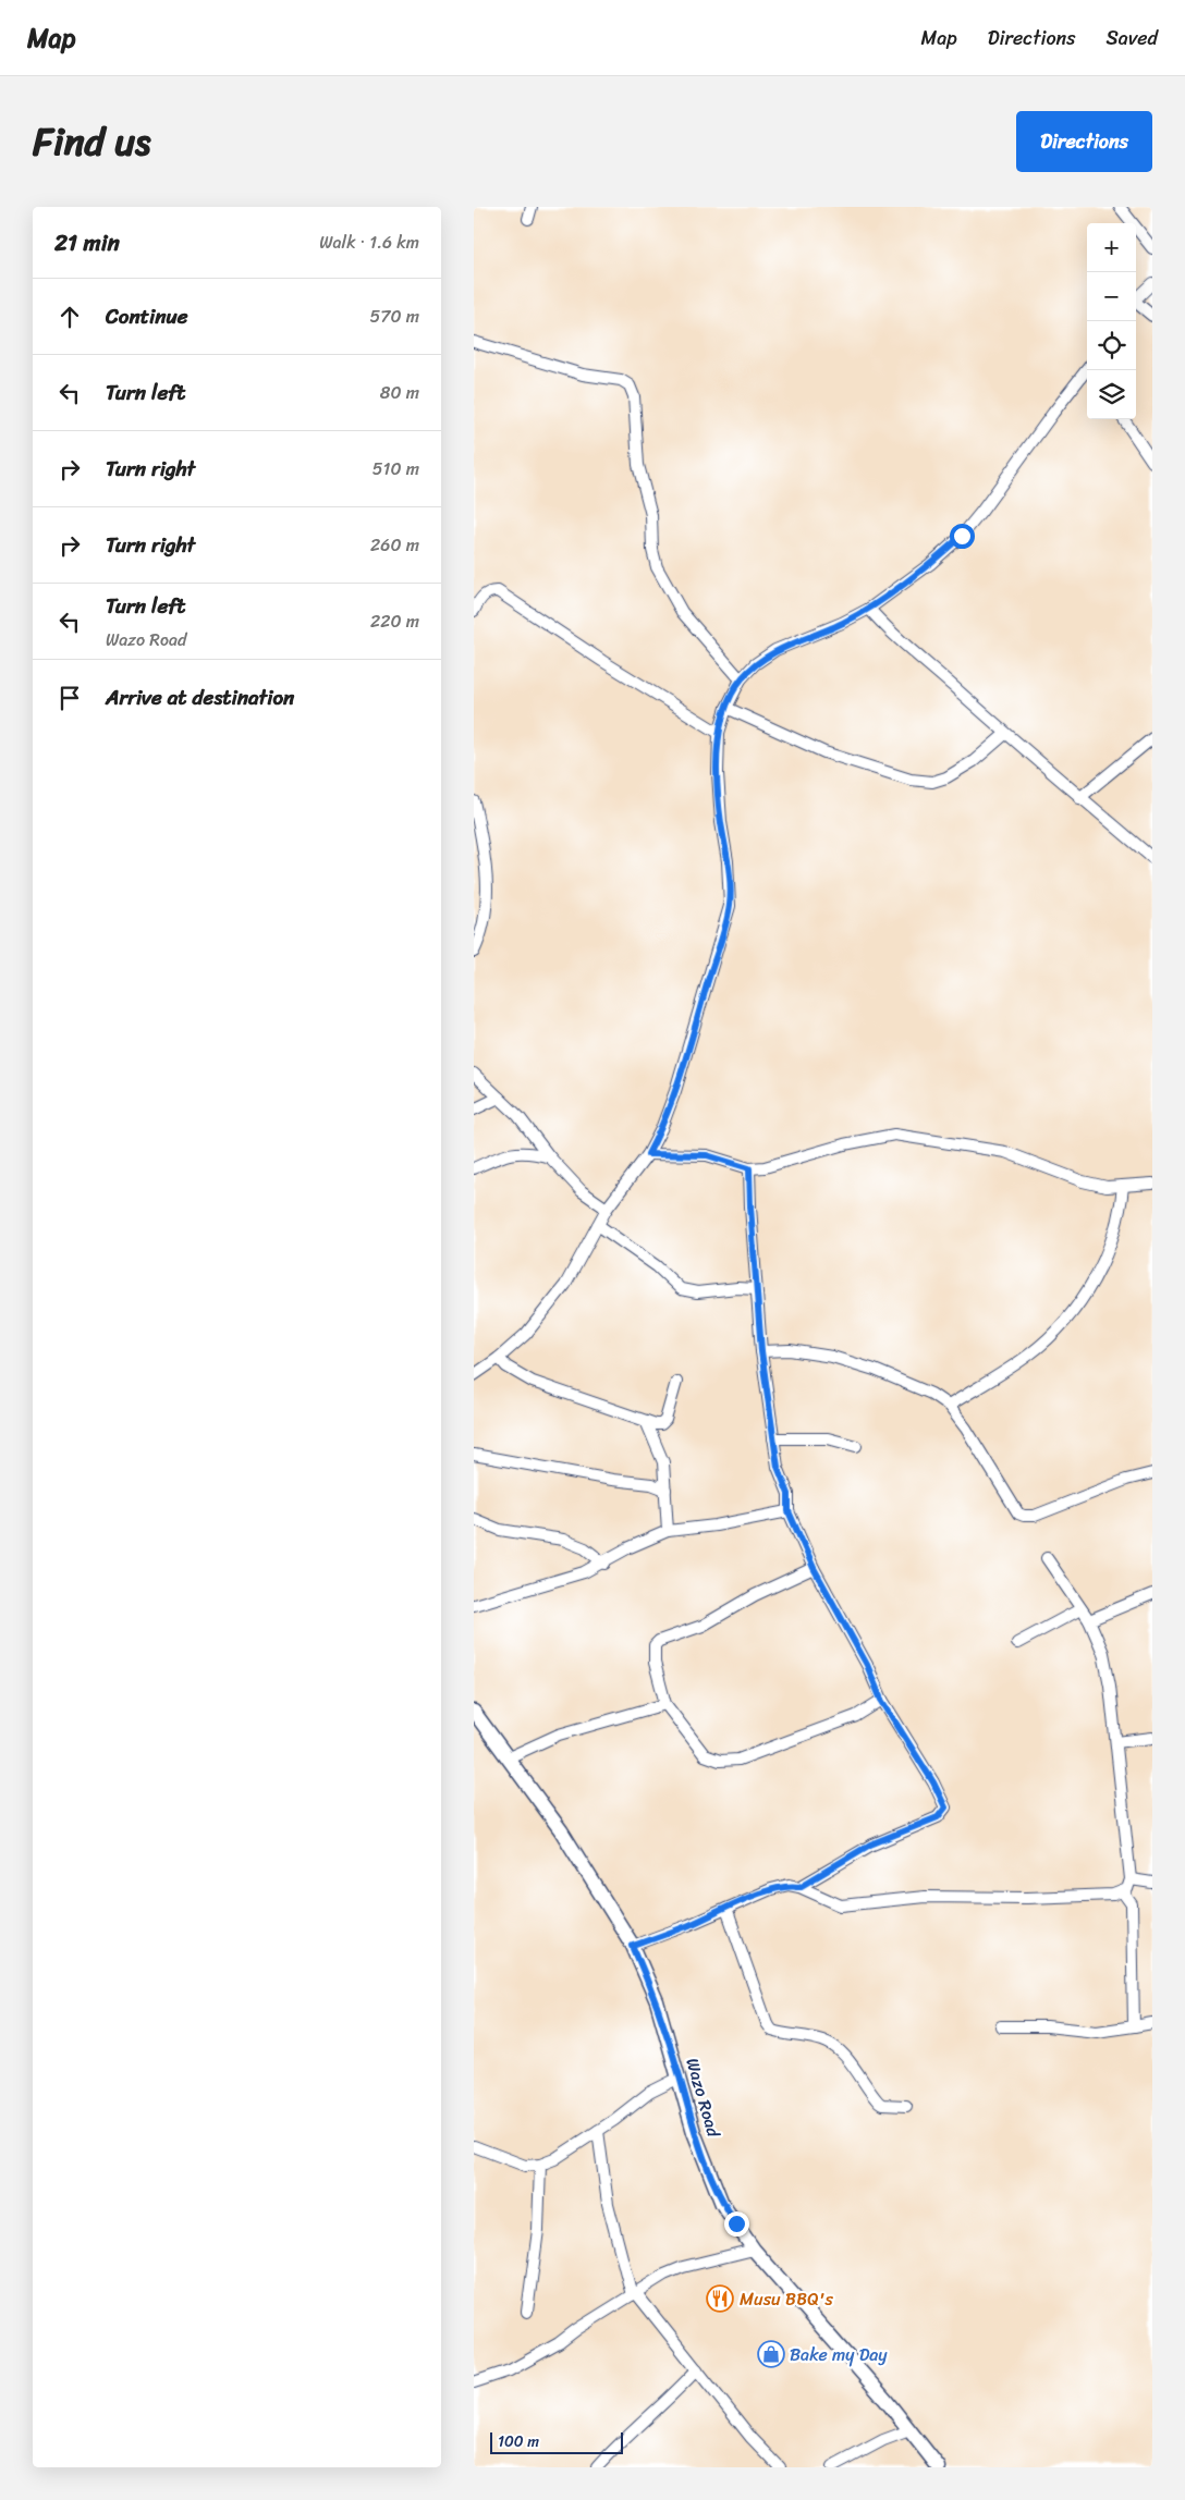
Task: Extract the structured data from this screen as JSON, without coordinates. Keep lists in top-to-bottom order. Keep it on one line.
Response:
{"streets":{"main road":["Wazo Road"]},"places":{"restaurant":["Musu BBQ's"],"shop":["Bake my Day"]},"scale_bar":"100 m","page":{"header":"Map","nav":["Map","Directions","Saved"],"title":"Find us","buttons":"Directions","heading":["21 min","Walk · 1.6 km"],"map_buttons":["+","−"],"list":[["Continue","570 m"],["Turn left","80 m"],["Turn right","510 m"],["Turn right","260 m"],["Turn left","Wazo Road","220 m"],"Arrive at destination"],"scale":"100 m"}}
